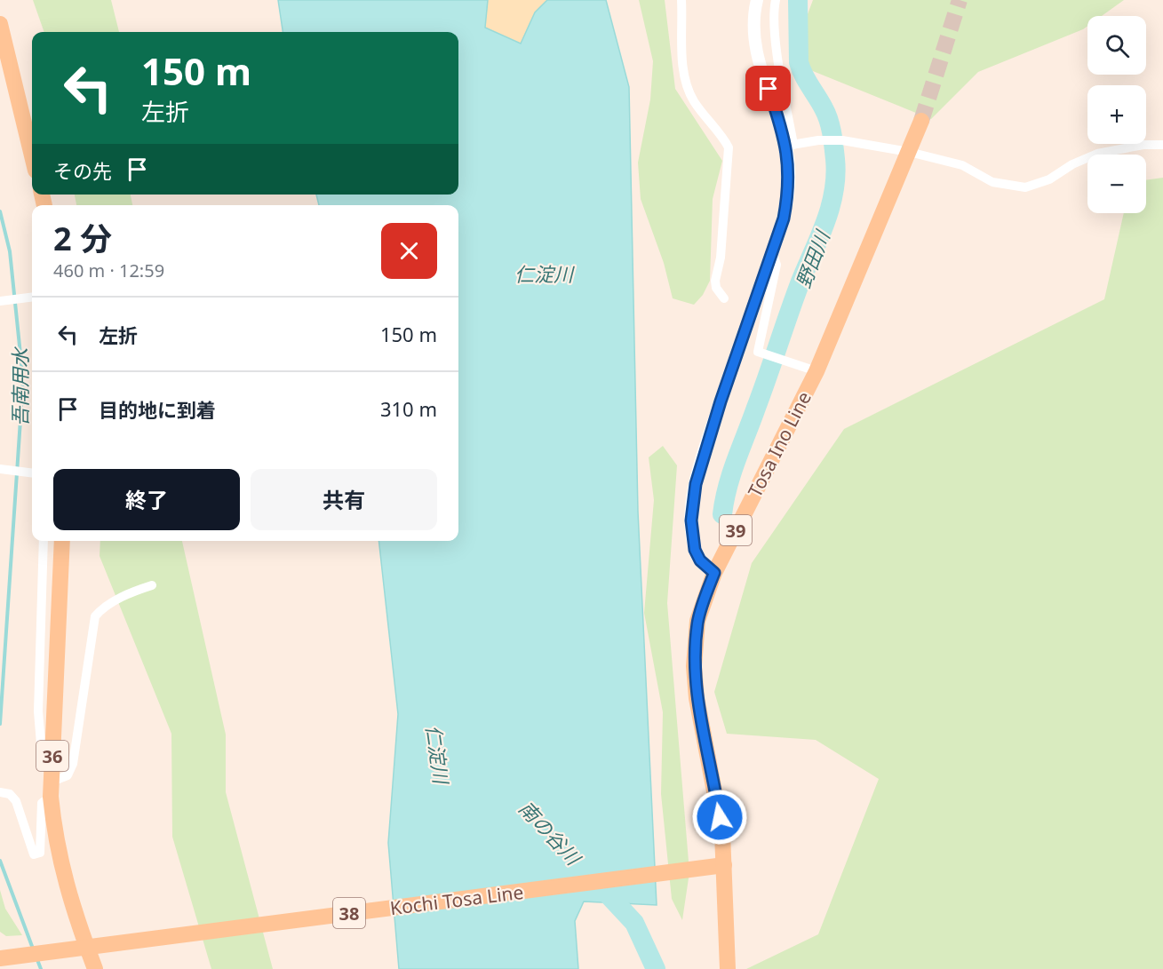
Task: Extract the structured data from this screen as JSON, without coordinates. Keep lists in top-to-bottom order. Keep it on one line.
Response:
{"streets":{"main road":["Tosa Ino Line","39","36","Kochi Tosa Line","38"]},"crossings":[["Tosa Ino Line","Kochi Tosa Line"]],"water":["野田川","仁淀川","吾南用水","南の谷川"],"page":{"map_buttons":["+","−"],"turn":["150 m","左折"],"then":"その先","heading":["2 分","460 m · 12:59"],"list":[{"name":"左折","value":"150 m"},{"name":"目的地に到着","value":"310 m"}],"buttons":["終了","共有"]}}
